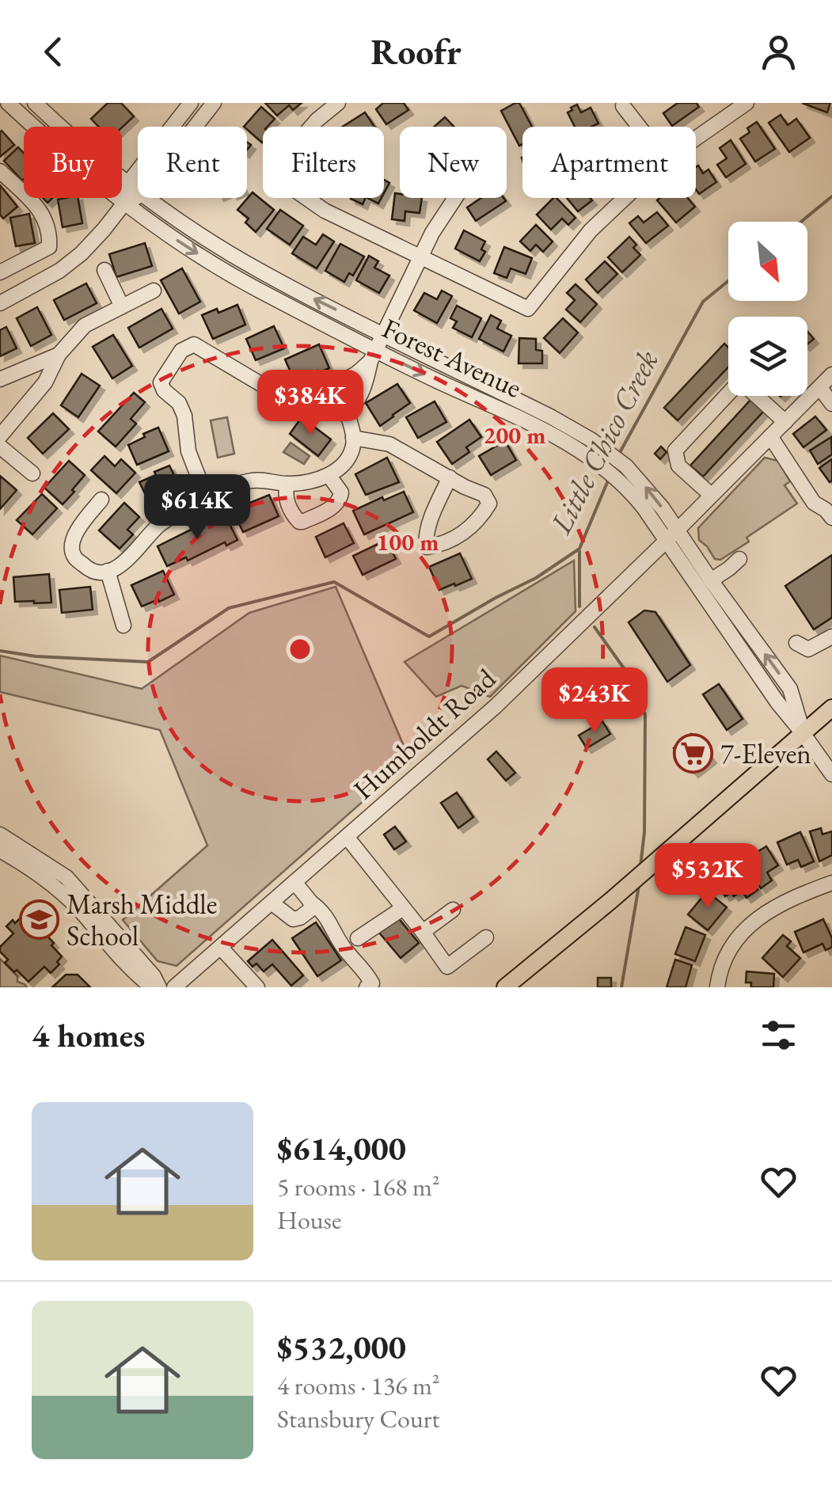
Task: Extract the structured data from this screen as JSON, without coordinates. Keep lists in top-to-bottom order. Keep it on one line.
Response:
{"streets":{"street":["Forest Avenue","Humboldt Road"]},"crossings":[["Forest Avenue","Humboldt Road"]],"water":["Little Chico Creek"],"places":{"supermarket":["7-Eleven"],"school or university":["Marsh Middle School"]},"north":"bottom right","page":{"header":"Roofr","chip":["Buy","Rent","Filters","New","Apartment"],"price":["$384K","$614K","$243K","$532K"],"heading":"4 homes","list":[{"name":"$614,000","note":"5 rooms · 168 m² · House"},{"name":"$532,000","note":"4 rooms · 136 m² · Stansbury Court"}]},"rings":["200 m","100 m"]}
